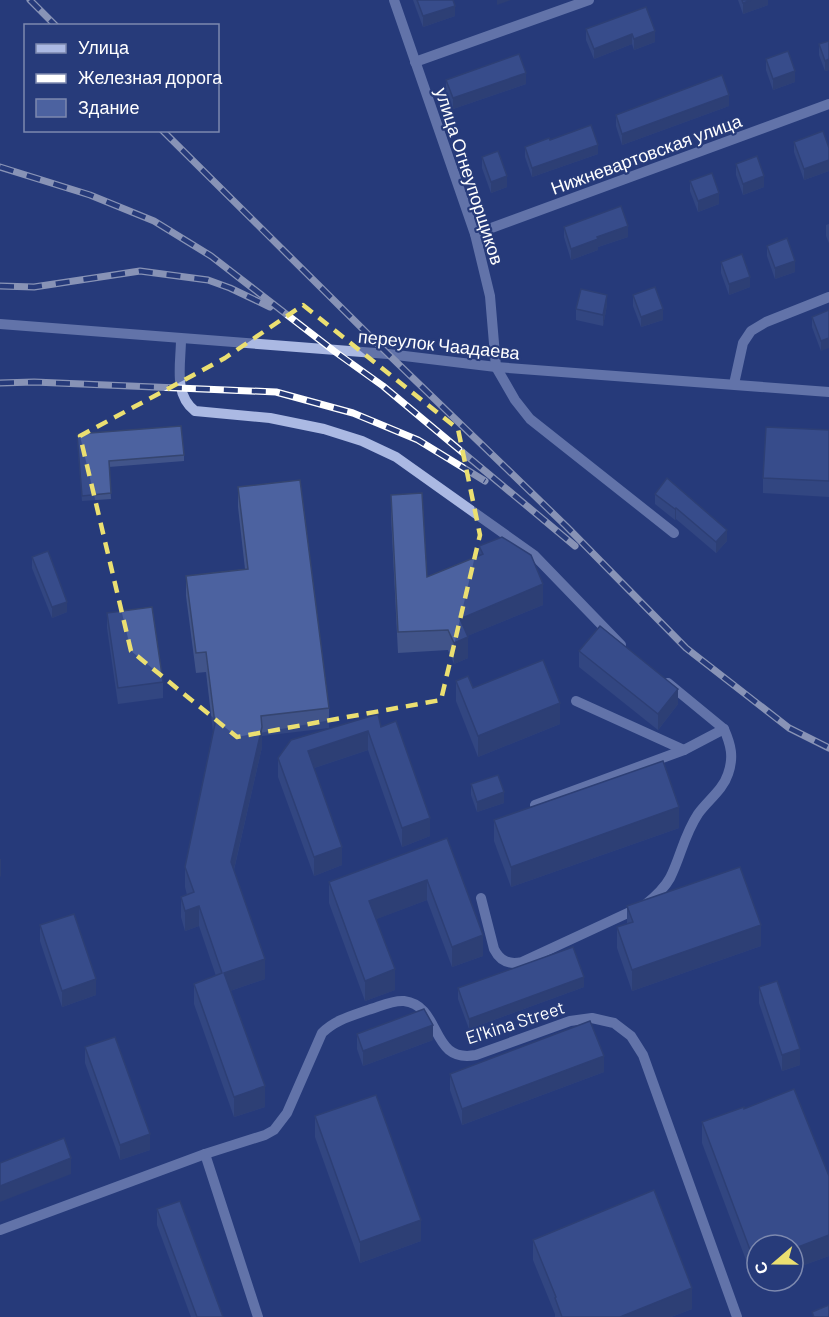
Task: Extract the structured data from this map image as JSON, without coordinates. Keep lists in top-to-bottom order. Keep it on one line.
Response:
{"streets":{"street":["Нижневартовская улица","улица Огнеупорщиков","переулок Чаадаева","El'kina Street"]},"crossings":[["Нижневартовская улица","улица Огнеупорщиков"],["улица Огнеупорщиков","переулок Чаадаева"]],"legend":["Улица","Железная дорога","Здание"],"north":"left"}
